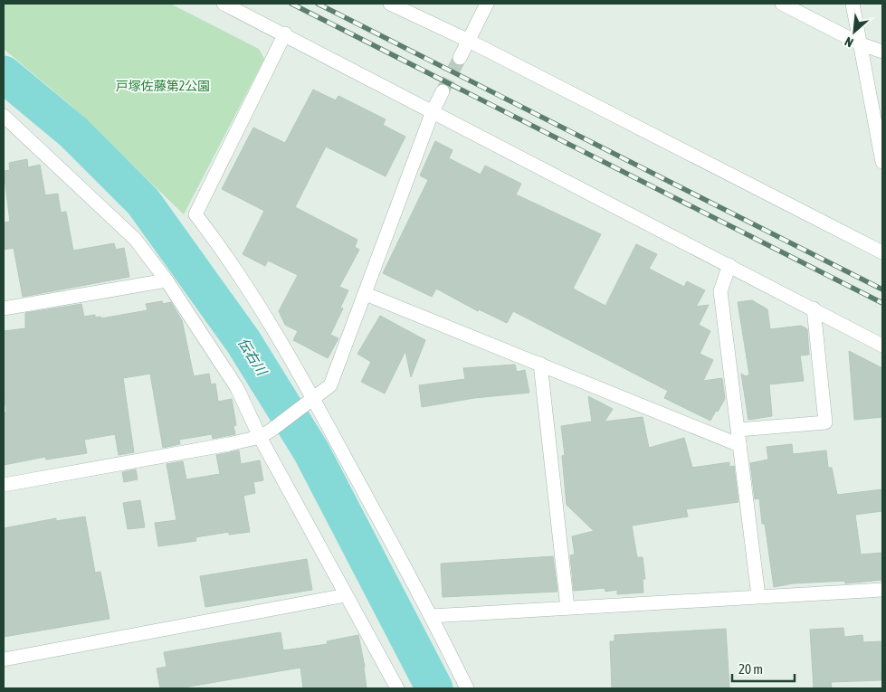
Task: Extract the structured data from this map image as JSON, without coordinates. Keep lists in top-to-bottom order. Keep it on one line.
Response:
{"water":["伝右川"],"parks":["戸塚佐藤第2公園"],"scale_bar":"20 m","north":"bottom left"}
